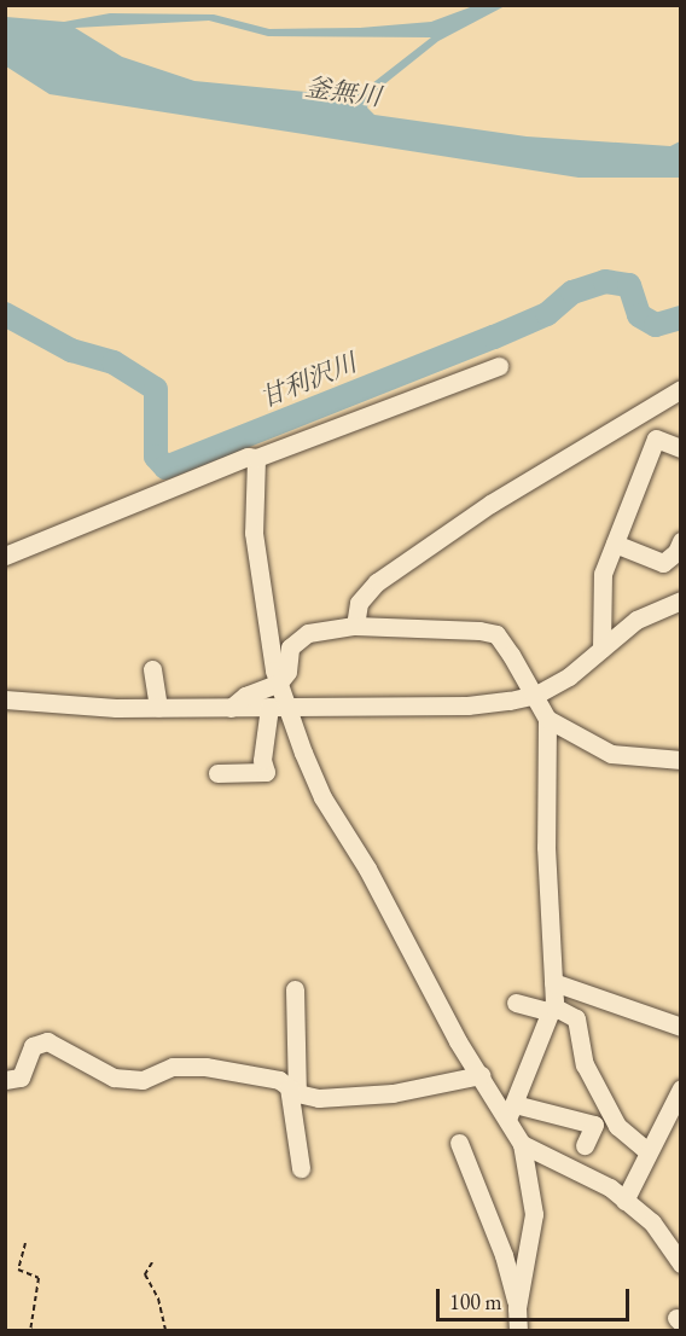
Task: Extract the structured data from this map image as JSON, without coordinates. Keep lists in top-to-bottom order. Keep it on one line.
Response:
{"water":["釜無川","甘利沢川"],"scale_bar":"100 m"}
